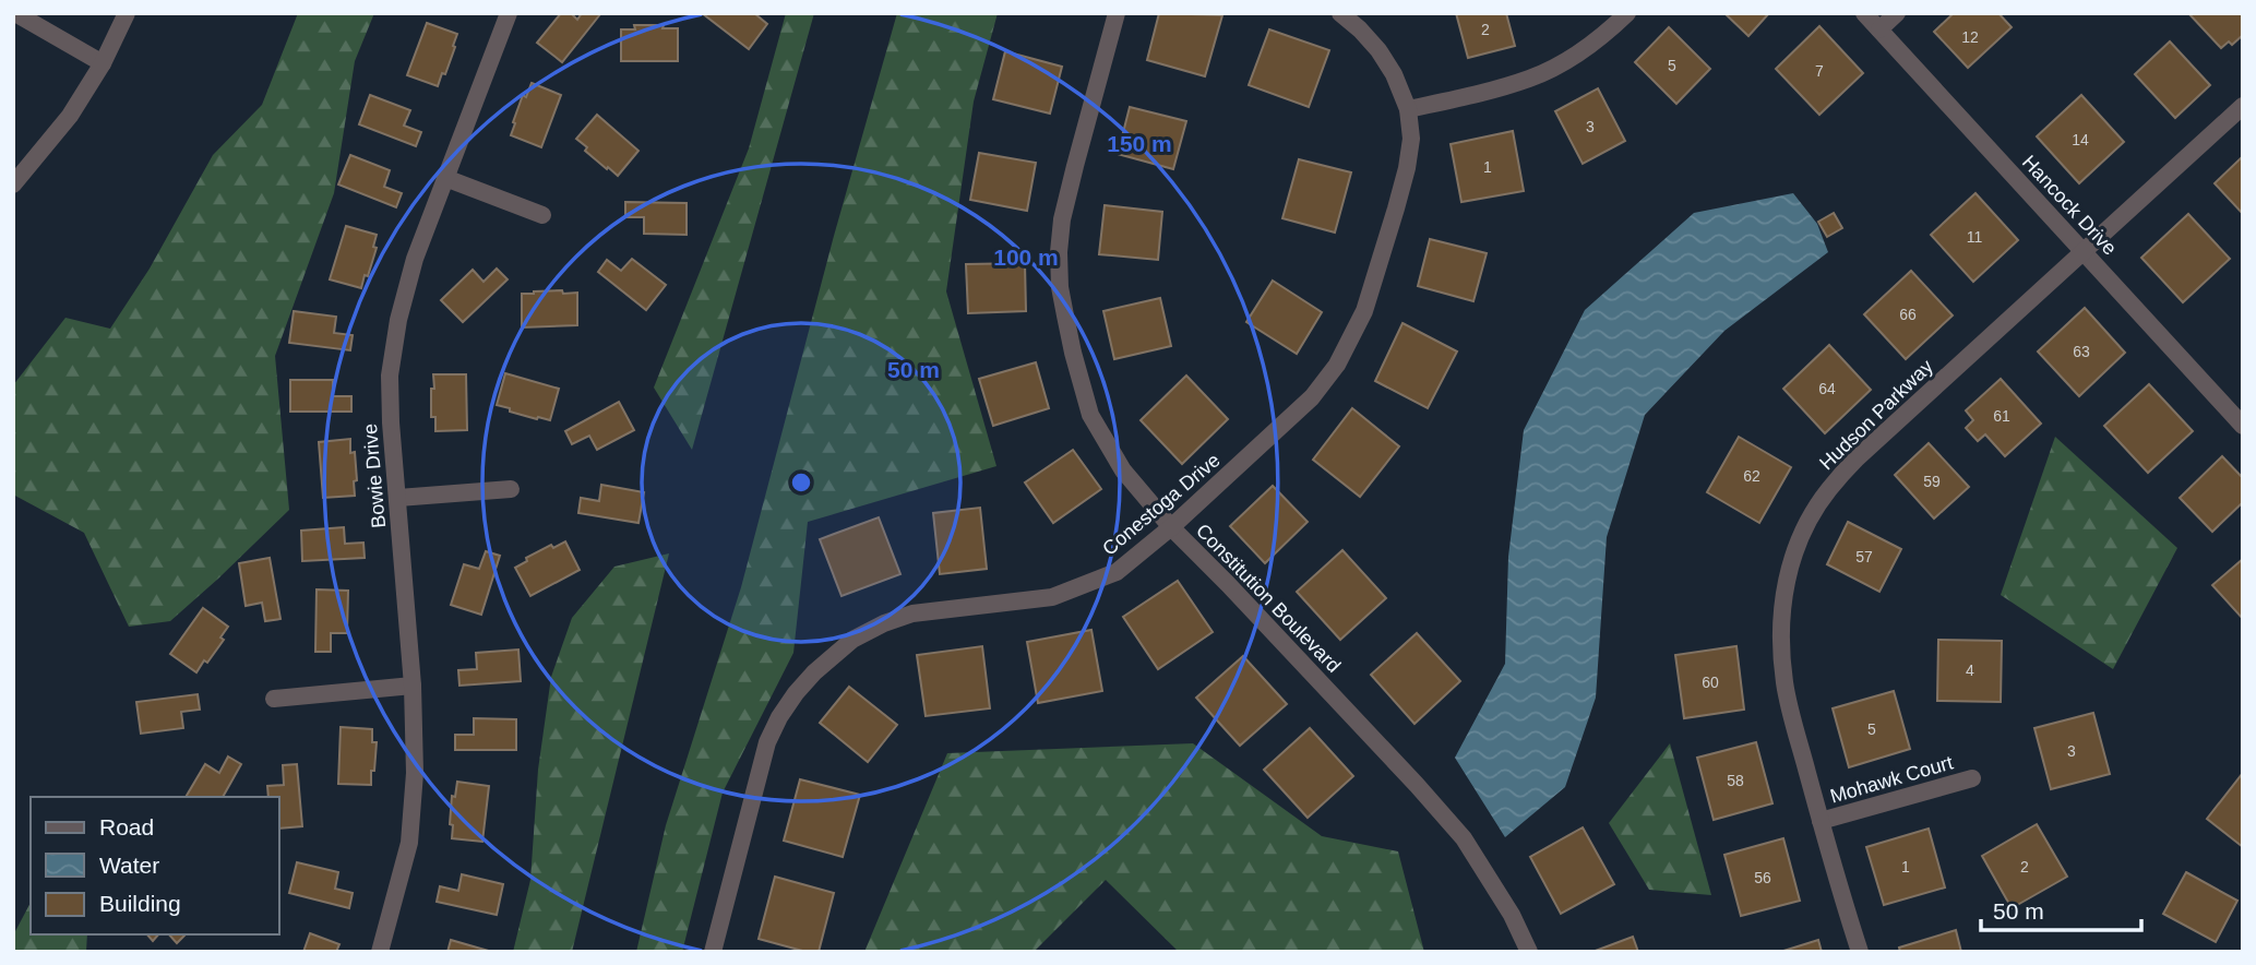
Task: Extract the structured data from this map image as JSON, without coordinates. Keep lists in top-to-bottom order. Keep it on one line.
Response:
{"streets":{"street":["Hancock Drive","Hudson Parkway","Bowie Drive","Conestoga Drive","Constitution Boulevard","Mohawk Court"]},"crossings":[["Hancock Drive","Hudson Parkway"],["Hudson Parkway","Mohawk Court"],["Conestoga Drive","Constitution Boulevard"]],"house_numbers":["2","12","5","7","3","14","1","11","66","63","64","61","62","59","57","4","60","5","3","58","1","2","56"],"legend":["Road","Water","Building"],"scale_bar":"50 m","rings":["150 m","100 m","50 m"]}
